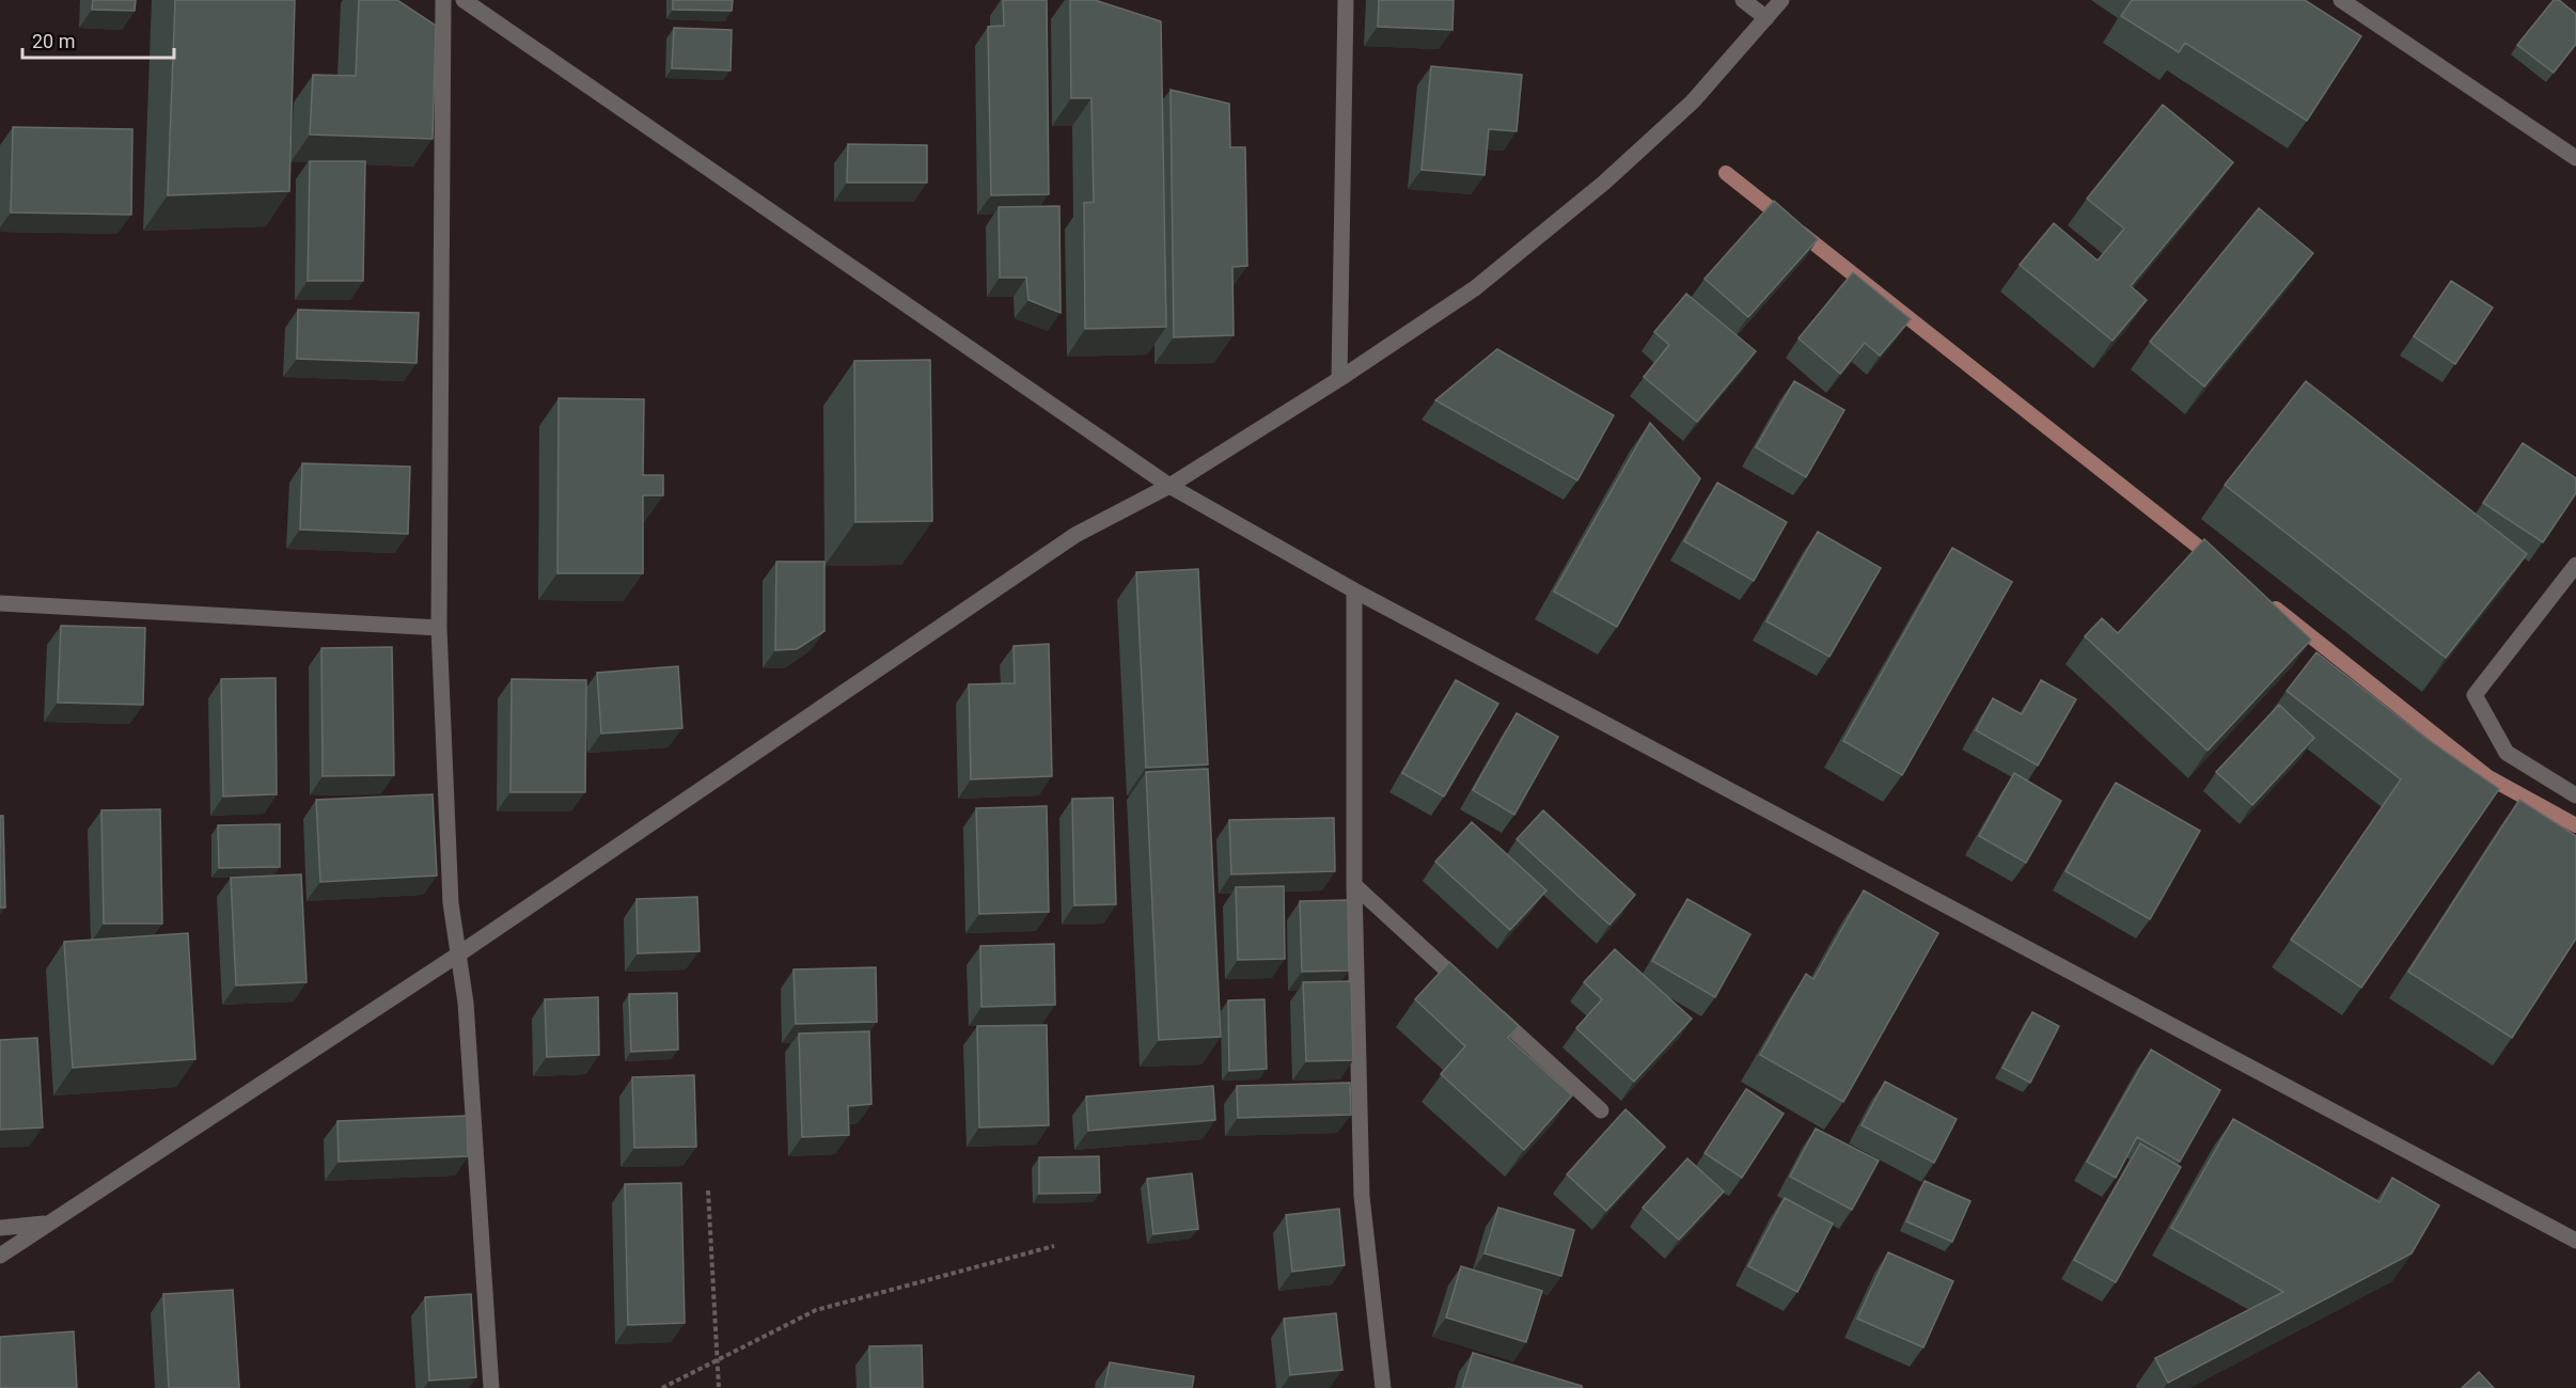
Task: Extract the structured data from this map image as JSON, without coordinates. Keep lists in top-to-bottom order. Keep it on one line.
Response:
{"scale_bar":"20 m"}
